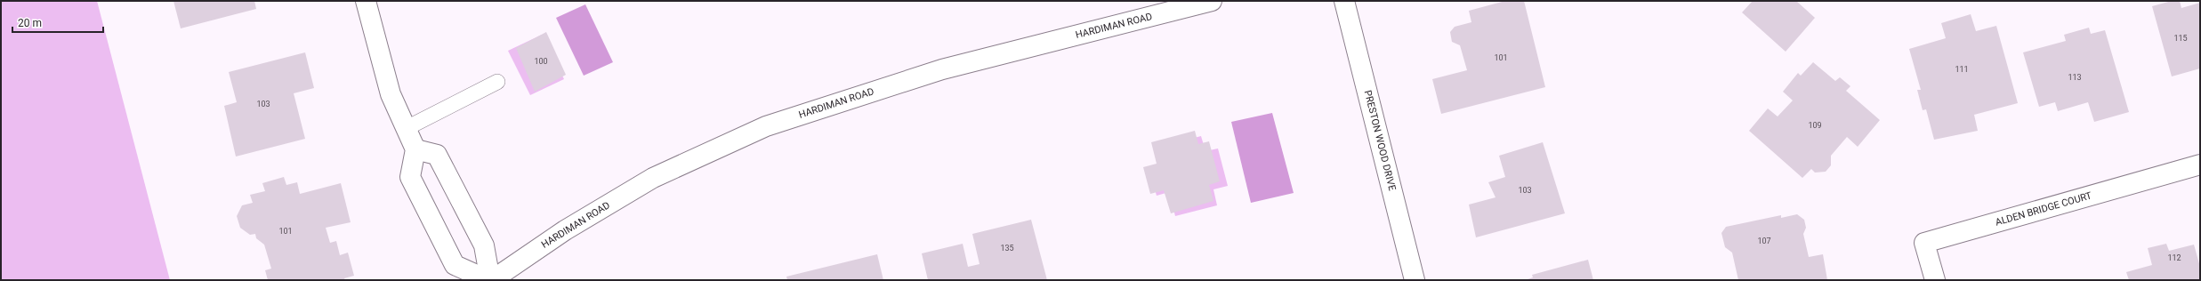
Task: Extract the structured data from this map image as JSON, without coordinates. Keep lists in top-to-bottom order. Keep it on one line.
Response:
{"streets":{"street":["HARDIMAN ROAD","PRESTON WOOD DRIVE","ALDEN BRIDGE COURT"]},"house_numbers":["115","101","100","111","113","103","109","103","101","107","135","112"],"scale_bar":"20 m"}
